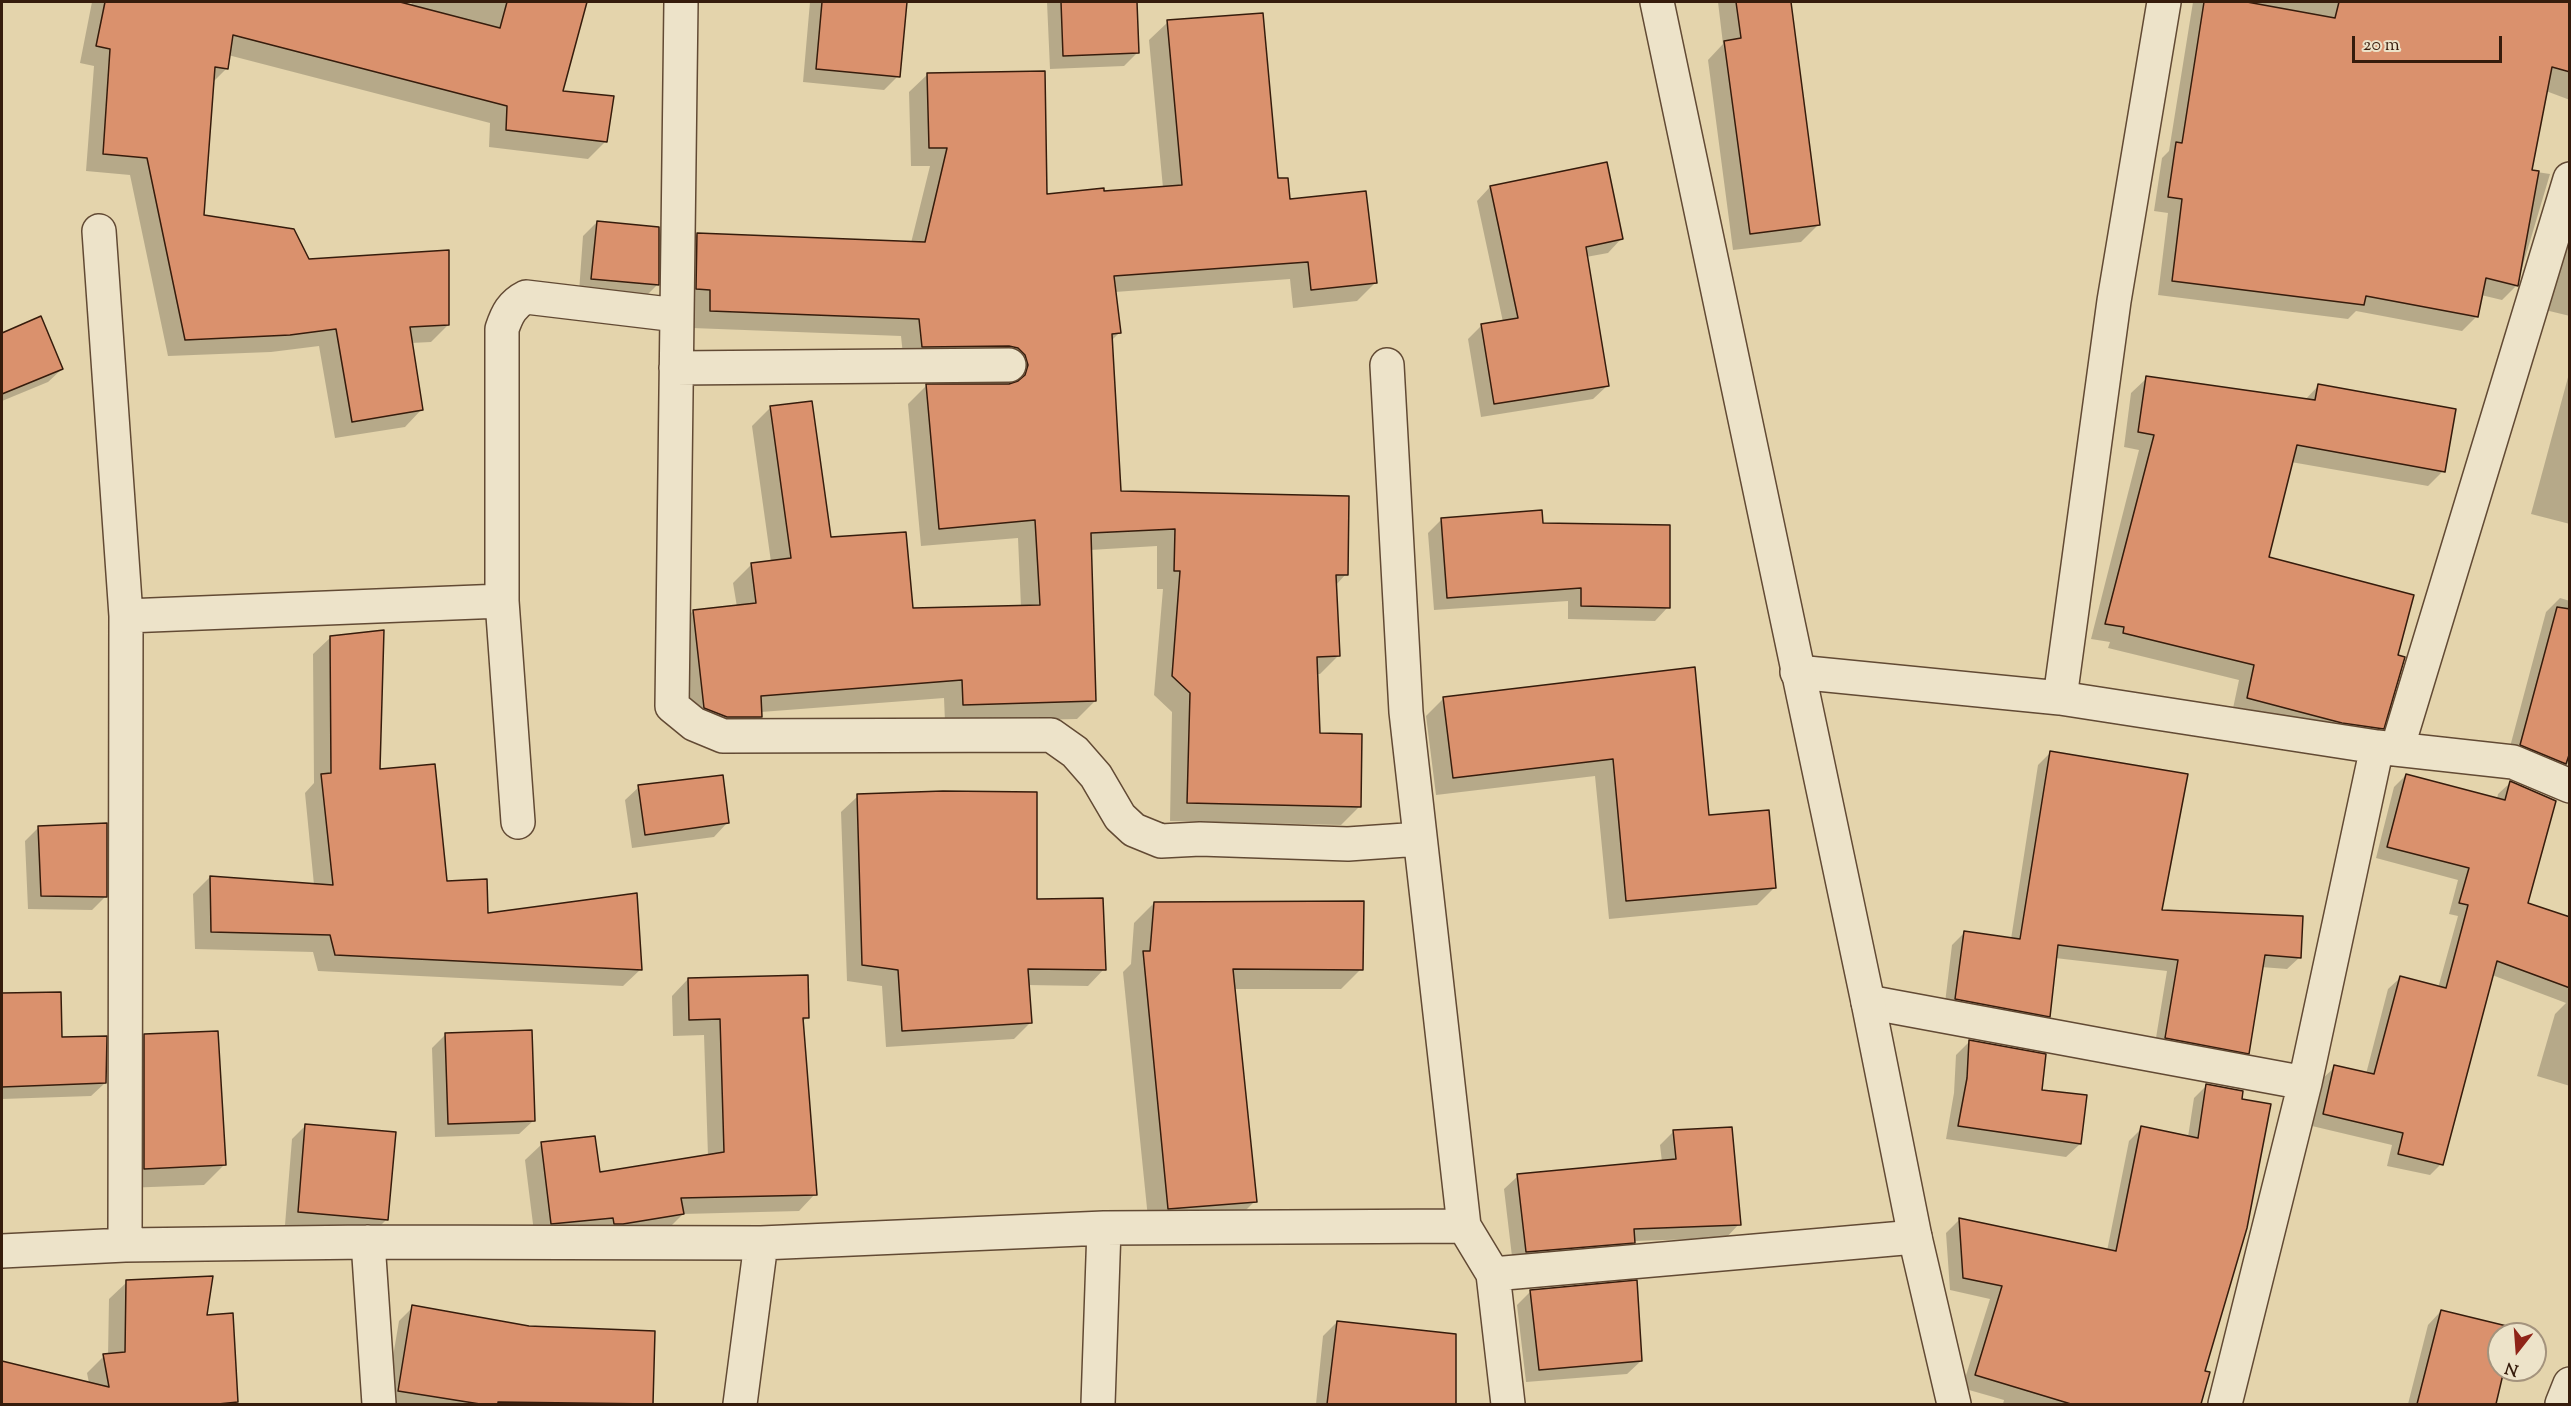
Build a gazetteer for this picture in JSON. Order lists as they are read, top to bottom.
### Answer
{
  "scale_bar": "20 m",
  "north": "bottom"
}
